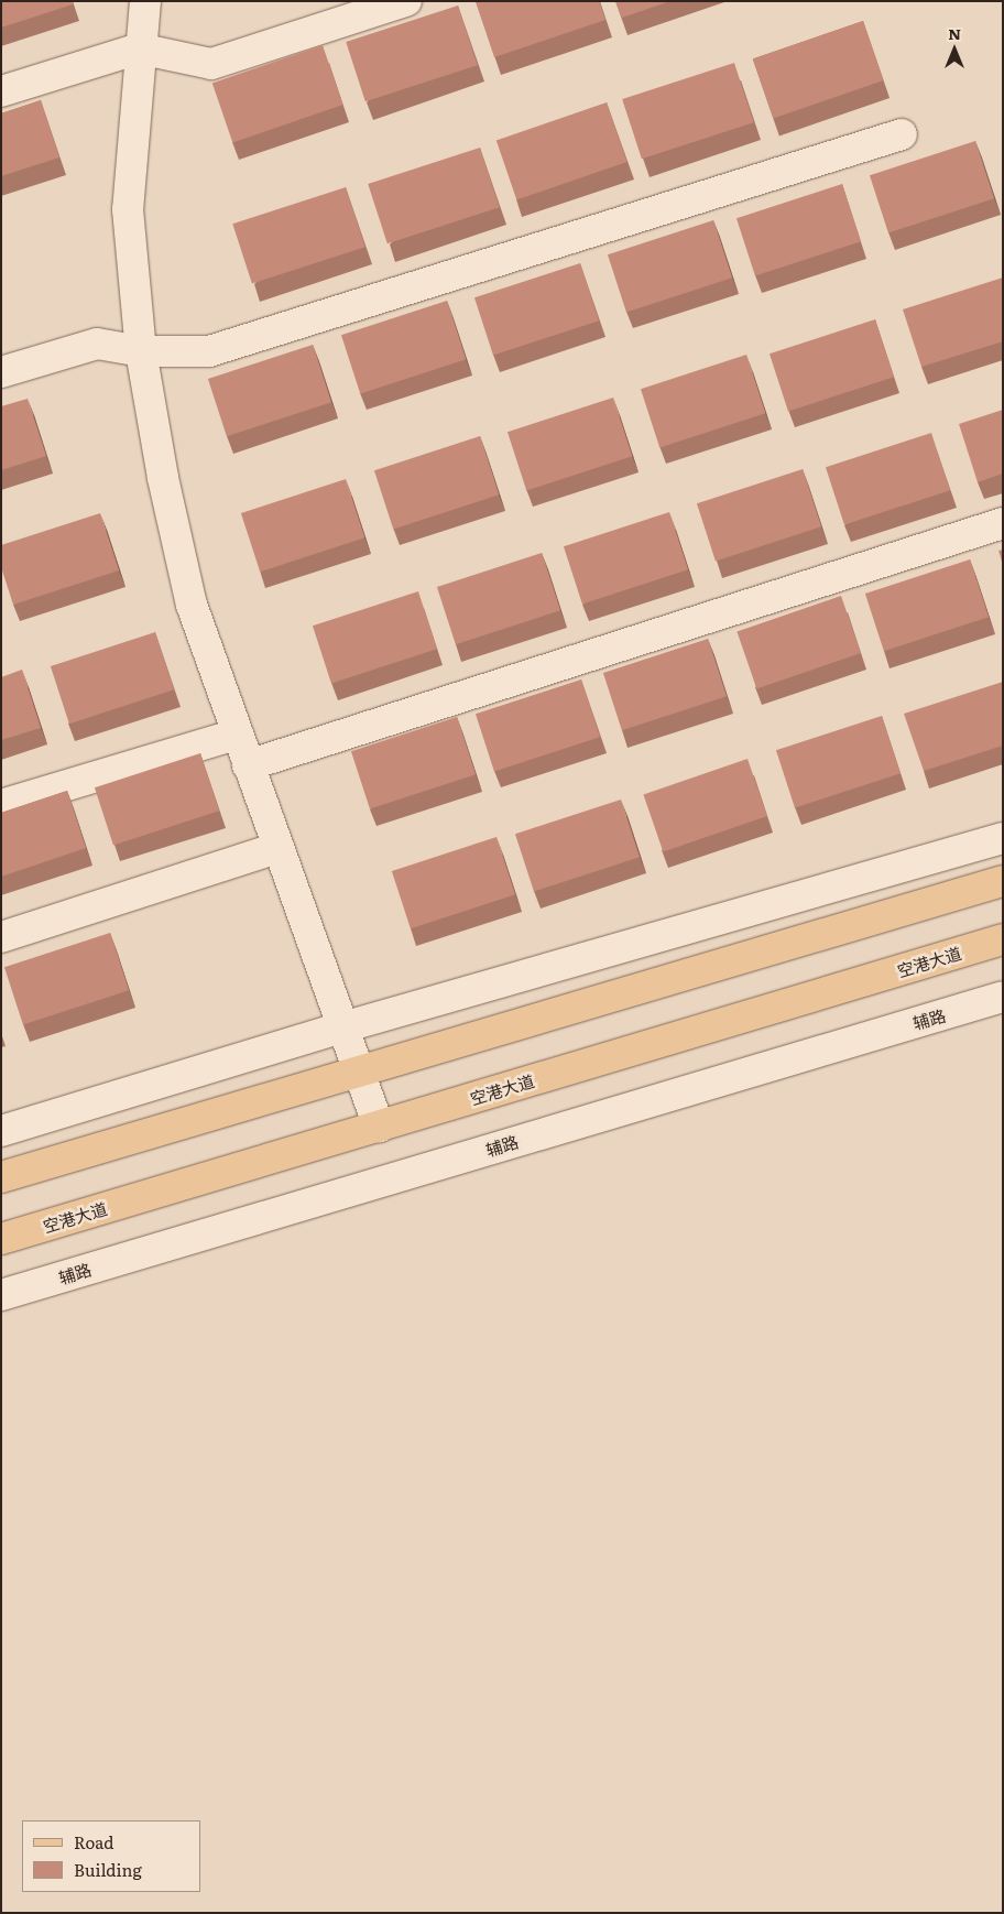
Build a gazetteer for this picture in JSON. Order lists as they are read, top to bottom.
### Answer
{
  "streets": {
    "main road": ["空港大道"],
    "street": ["辅路"]
  },
  "legend": ["Road", "Building"],
  "north": "top"
}
